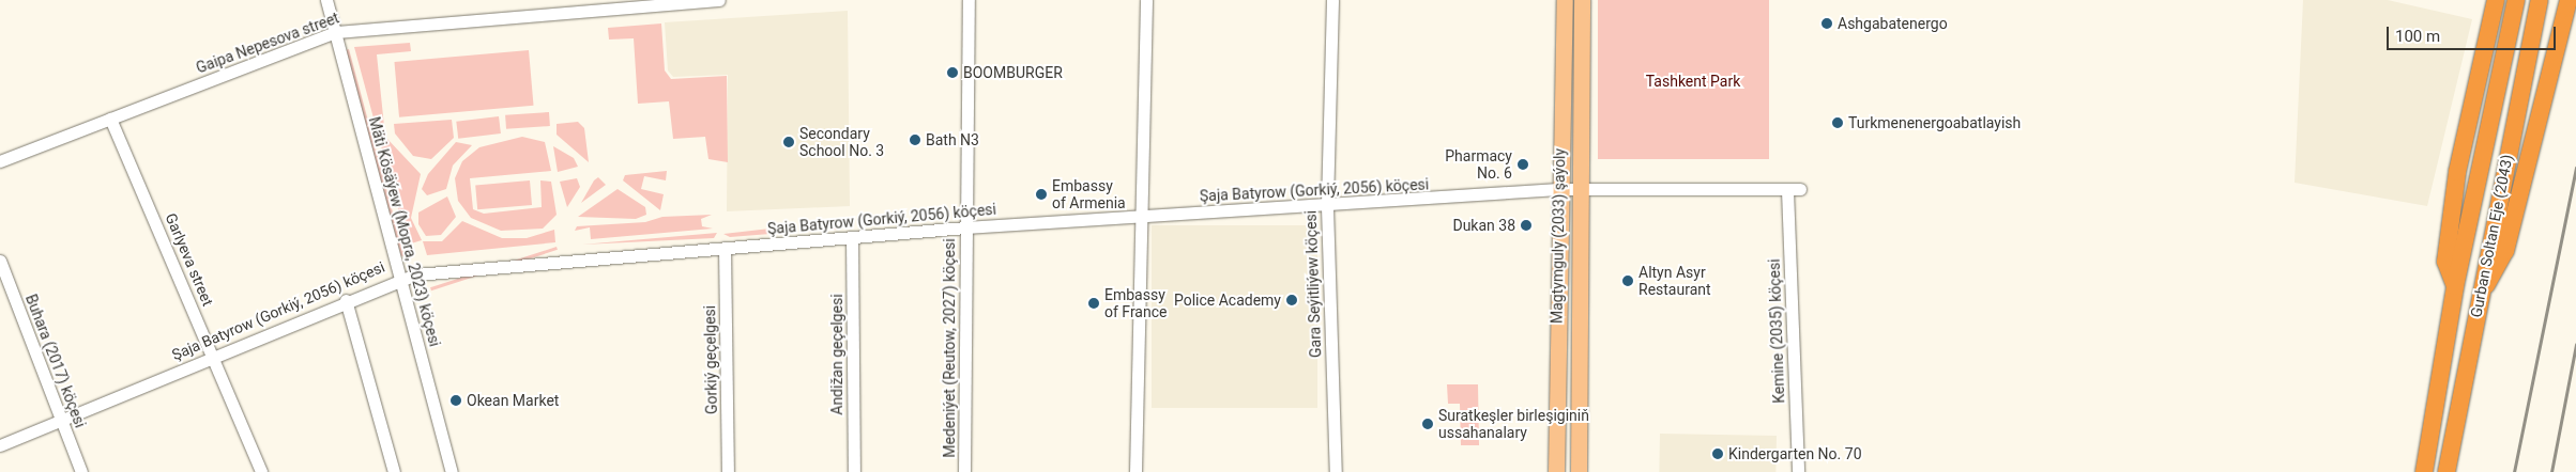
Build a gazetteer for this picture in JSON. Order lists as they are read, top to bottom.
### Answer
{
  "streets": {
    "highway": ["Gurban Soltan Eje (2043)"],
    "main road": ["Magtymguly (2033) şaýoly"],
    "street": [
      "Gaipa Nepesova street",
      "Şaja Batyrow (Gorkiý, 2056) köçesi",
      "Mäti Kösäýew (Mopra, 2023) köçesi",
      "Garlyeva street",
      "Gara Seýitliýew köçesi",
      "Kemine (2035) köçesi",
      "Medeniýet (Reutow, 2027) köçesi",
      "Andižan geçelgesi",
      "Gorkiý geçelgesi",
      "Buhara (2017) köçesi"
    ]
  },
  "crossings": [
    ["Gaipa Nepesova street", "Mäti Kösäýew (Mopra, 2023) köçesi"],
    ["Gaipa Nepesova street", "Garlyeva street"],
    ["Şaja Batyrow (Gorkiý, 2056) köçesi", "Mäti Kösäýew (Mopra, 2023) köçesi"],
    ["Şaja Batyrow (Gorkiý, 2056) köçesi", "Magtymguly (2033) şaýoly"],
    ["Şaja Batyrow (Gorkiý, 2056) köçesi", "Garlyeva street"],
    ["Şaja Batyrow (Gorkiý, 2056) köçesi", "Gara Seýitliýew köçesi"],
    ["Şaja Batyrow (Gorkiý, 2056) köçesi", "Kemine (2035) köçesi"],
    ["Şaja Batyrow (Gorkiý, 2056) köçesi", "Medeniýet (Reutow, 2027) köçesi"],
    ["Şaja Batyrow (Gorkiý, 2056) köçesi", "Andižan geçelgesi"],
    ["Şaja Batyrow (Gorkiý, 2056) köçesi", "Gorkiý geçelgesi"],
    ["Şaja Batyrow (Gorkiý, 2056) köçesi", "Buhara (2017) köçesi"]
  ],
  "parks": ["Tashkent Park"],
  "places": [
    "Ashgabatenergo",
    "BOOMBURGER",
    "Turkmenenergoabatlayish",
    "Bath N3",
    "Secondary School No. 3",
    "Pharmacy No. 6",
    "Embassy of Armenia",
    "Dukan 38",
    "Altyn Asyr Restaurant",
    "Police Academy",
    "Embassy of France",
    "Okean Market",
    "Suratkeşler birleşiginiň ussahanalary",
    "Kindergarten No. 70"
  ],
  "scale_bar": "100 m"
}
